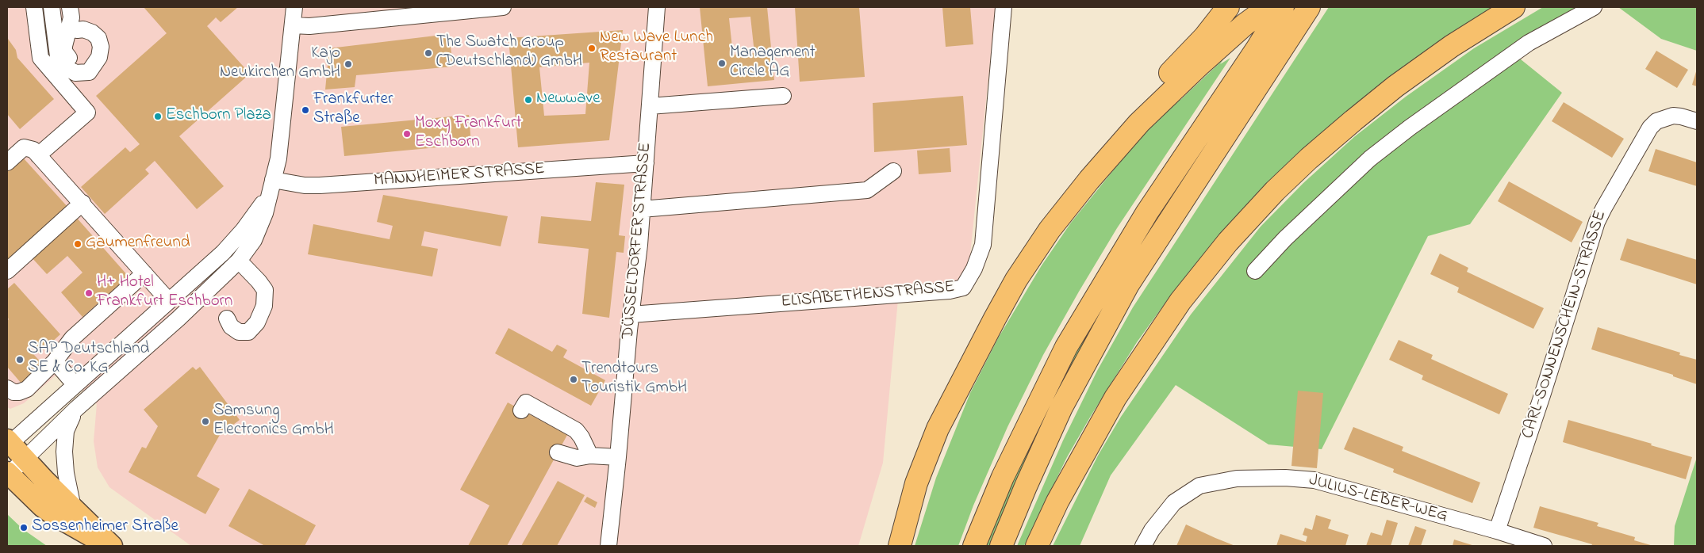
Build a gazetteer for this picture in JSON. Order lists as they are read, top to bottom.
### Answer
{
  "streets": {
    "street": [
      "MANNHEIMER STRASSE",
      "DÜSSELDORFER STRASSE",
      "ELISABETHENSTRASSE",
      "CARL-SONNENSCHEIN-STRASSE",
      "JULIUS-LEBER-WEG"
    ]
  },
  "crossings": [
    ["MANNHEIMER STRASSE", "DÜSSELDORFER STRASSE"],
    ["DÜSSELDORFER STRASSE", "ELISABETHENSTRASSE"],
    ["CARL-SONNENSCHEIN-STRASSE", "JULIUS-LEBER-WEG"]
  ],
  "places": [
    "New Wave Lunch Restaurant",
    "The Swatch Group (Deutschland) GmbH",
    "Management Circle AG",
    "Kajo Neukirchen GmbH",
    "Newwave",
    "Frankfurter Straße",
    "Eschborn Plaza",
    "Moxy Frankfurt Eschborn",
    "Gaumenfreund",
    "H+ Hotel Frankfurt Eschborn",
    "SAP Deutschland SE & Co. KG",
    "Trendtours Touristik GmbH",
    "Samsung Electronics GmbH",
    "Sossenheimer Straße"
  ]
}
